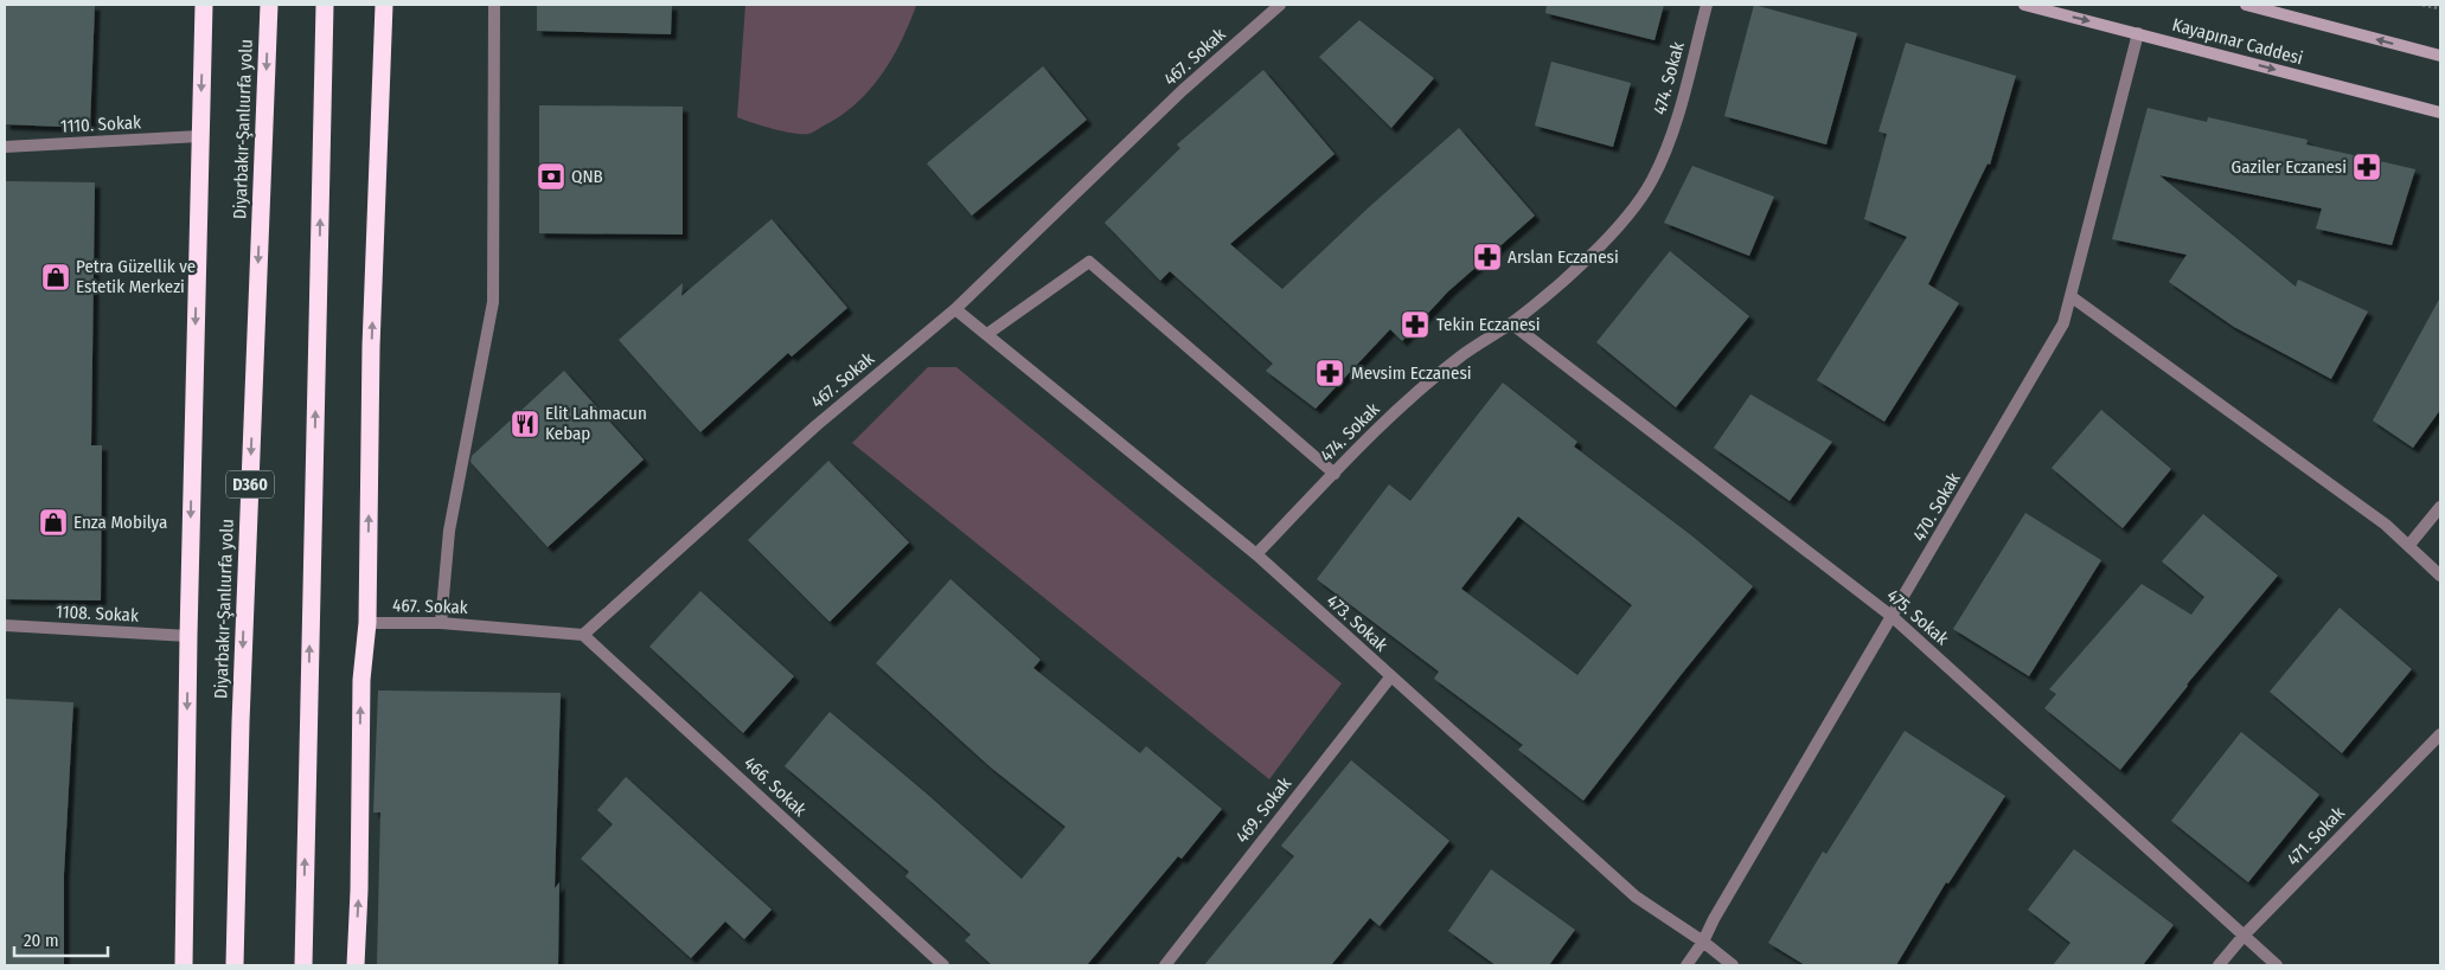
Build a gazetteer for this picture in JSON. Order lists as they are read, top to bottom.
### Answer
{
  "streets": {
    "highway": ["Diyarbakır-Şanlıurfa yolu", "D360"],
    "main road": ["Kayapınar Caddesi"],
    "street": [
      "467. Sokak",
      "474. Sokak",
      "1110. Sokak",
      "470. Sokak",
      "1108. Sokak",
      "475. Sokak",
      "473. Sokak",
      "466. Sokak",
      "469. Sokak",
      "471. Sokak"
    ]
  },
  "crossings": [
    ["Kayapınar Caddesi", "470. Sokak"],
    ["467. Sokak", "473. Sokak"],
    ["467. Sokak", "466. Sokak"],
    ["474. Sokak", "475. Sokak"],
    ["474. Sokak", "473. Sokak"],
    ["470. Sokak", "475. Sokak"],
    ["470. Sokak", "473. Sokak"],
    ["475. Sokak", "471. Sokak"],
    ["473. Sokak", "469. Sokak"]
  ],
  "places": {
    "pharmacy": [
      "Gaziler Eczanesi",
      "Arslan Eczanesi",
      "Tekin Eczanesi",
      "Mevsim Eczanesi"
    ],
    "bank": ["QNB"],
    "shop": ["Petra Güzellik ve Estetik Merkezi", "Enza Mobilya"],
    "restaurant": ["Elit Lahmacun Kebap"]
  },
  "scale_bar": "20 m"
}
